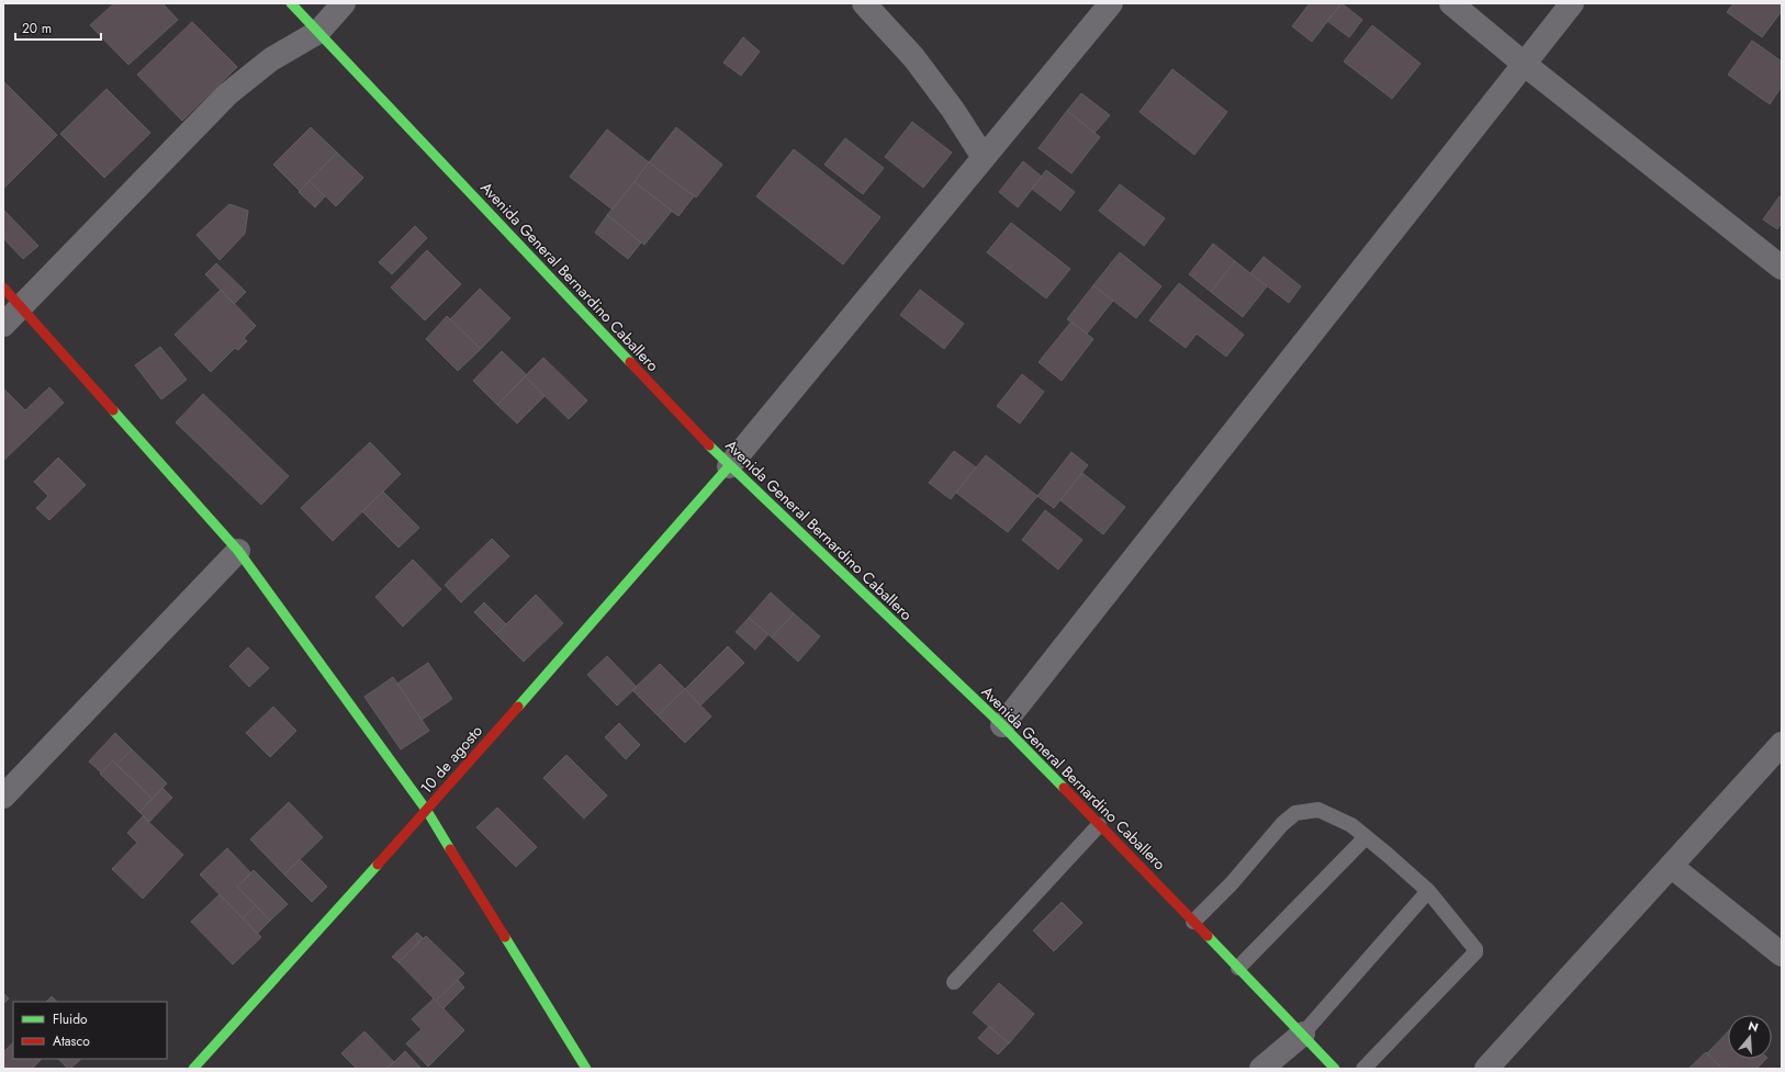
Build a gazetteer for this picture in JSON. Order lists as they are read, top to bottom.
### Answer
{
  "streets": {
    "street": ["Avenida General Bernardino Caballero", "10 de agosto"]
  },
  "crossings": [
    ["Avenida General Bernardino Caballero", "10 de agosto"]
  ],
  "legend": ["Fluido", "Atasco"],
  "scale_bar": "20 m",
  "north": "top"
}
